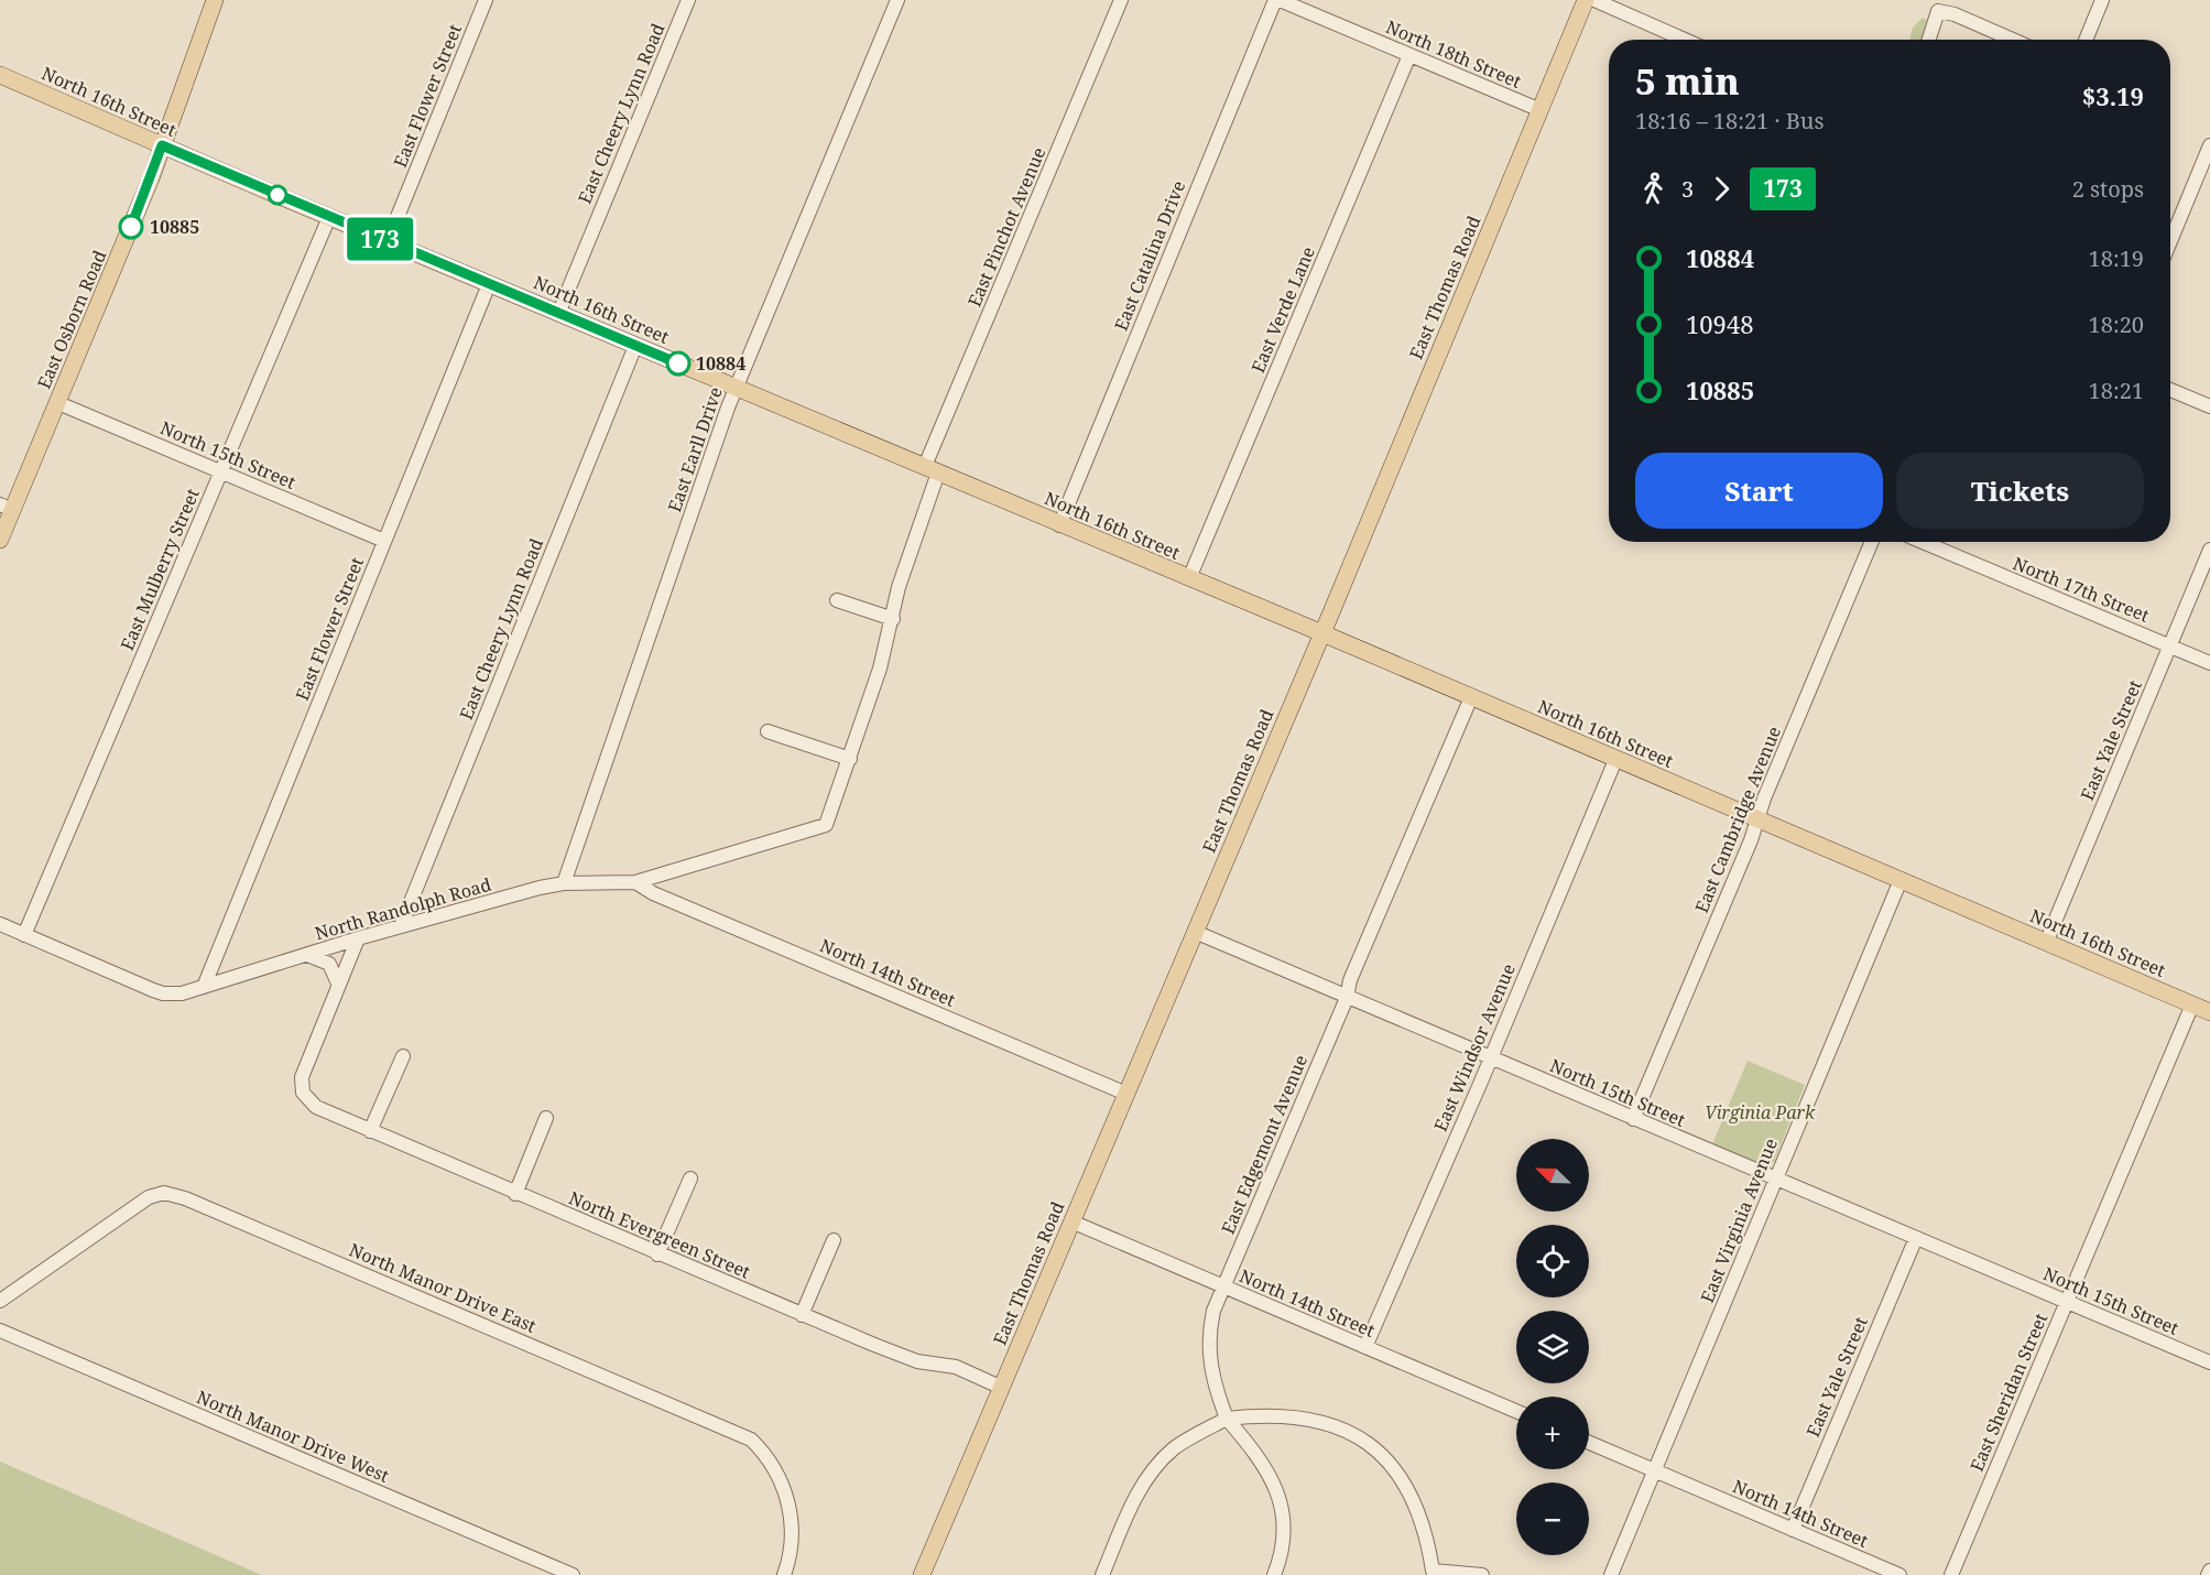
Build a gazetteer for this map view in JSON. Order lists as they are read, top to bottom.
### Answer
{
  "streets": {
    "main road": ["North 16th Street", "East Thomas Road", "East Osborn Road"],
    "street": [
      "North 18th Street",
      "East Flower Street",
      "East Cheery Lynn Road",
      "East Pinchot Avenue",
      "East Catalina Drive",
      "East Verde Lane",
      "East Earll Drive",
      "North 15th Street",
      "East Mulberry Street",
      "North 17th Street",
      "East Yale Street",
      "East Cambridge Avenue",
      "North Randolph Road",
      "North 14th Street",
      "East Windsor Avenue",
      "East Edgemont Avenue",
      "East Virginia Avenue",
      "North Evergreen Street",
      "North Manor Drive East",
      "East Sheridan Street",
      "North Manor Drive West"
    ]
  },
  "crossings": [
    ["North 18th Street", "East Catalina Drive"],
    ["North 18th Street", "East Thomas Road"],
    ["North 18th Street", "East Verde Lane"],
    ["East Flower Street", "North 16th Street"],
    ["East Flower Street", "North 15th Street"],
    ["East Flower Street", "North Randolph Road"],
    ["North 16th Street", "East Cheery Lynn Road"],
    ["North 16th Street", "East Pinchot Avenue"],
    ["North 16th Street", "East Catalina Drive"],
    ["North 16th Street", "East Thomas Road"],
    ["North 16th Street", "East Verde Lane"],
    ["North 16th Street", "East Osborn Road"],
    ["North 16th Street", "East Earll Drive"],
    ["North 16th Street", "East Mulberry Street"],
    ["North 16th Street", "East Yale Street"],
    ["North 16th Street", "East Cambridge Avenue"],
    ["North 16th Street", "East Windsor Avenue"],
    ["North 16th Street", "East Edgemont Avenue"],
    ["North 16th Street", "East Virginia Avenue"],
    ["North 16th Street", "East Sheridan Street"],
    ["East Cheery Lynn Road", "North Randolph Road"],
    ["East Pinchot Avenue", "North Randolph Road"],
    ["East Thomas Road", "North 15th Street"],
    ["East Thomas Road", "North 14th Street"],
    ["East Thomas Road", "North Evergreen Street"],
    ["East Osborn Road", "North 15th Street"],
    ["East Earll Drive", "North Randolph Road"],
    ["North 15th Street", "East Mulberry Street"],
    ["North 15th Street", "East Yale Street"],
    ["North 15th Street", "East Cambridge Avenue"],
    ["North 15th Street", "East Windsor Avenue"],
    ["North 15th Street", "East Edgemont Avenue"],
    ["North 15th Street", "East Virginia Avenue"],
    ["North 15th Street", "East Sheridan Street"],
    ["East Mulberry Street", "North Randolph Road"],
    ["North 17th Street", "East Yale Street"],
    ["East Yale Street", "North 14th Street"],
    ["North Randolph Road", "North 14th Street"],
    ["North 14th Street", "East Windsor Avenue"],
    ["North 14th Street", "East Edgemont Avenue"],
    ["North 14th Street", "East Virginia Avenue"]
  ],
  "parks": ["Virginia Park"],
  "places": ["10885", "10884"],
  "lines": ["bus line 173"],
  "north": "top left",
  "page": {
    "on_map": "173",
    "heading": ["5 min", "18:16 – 18:21 · Bus", "$3.19"],
    "legs": ["3", "173", "2 stops"],
    "list": [
      {
        "name": "10884",
        "value": "18:19"
      },
      {
        "name": "10948",
        "value": "18:20"
      },
      {
        "name": "10885",
        "value": "18:21"
      }
    ],
    "buttons": ["Start", "Tickets"],
    "map_buttons": ["+", "−"]
  }
}
